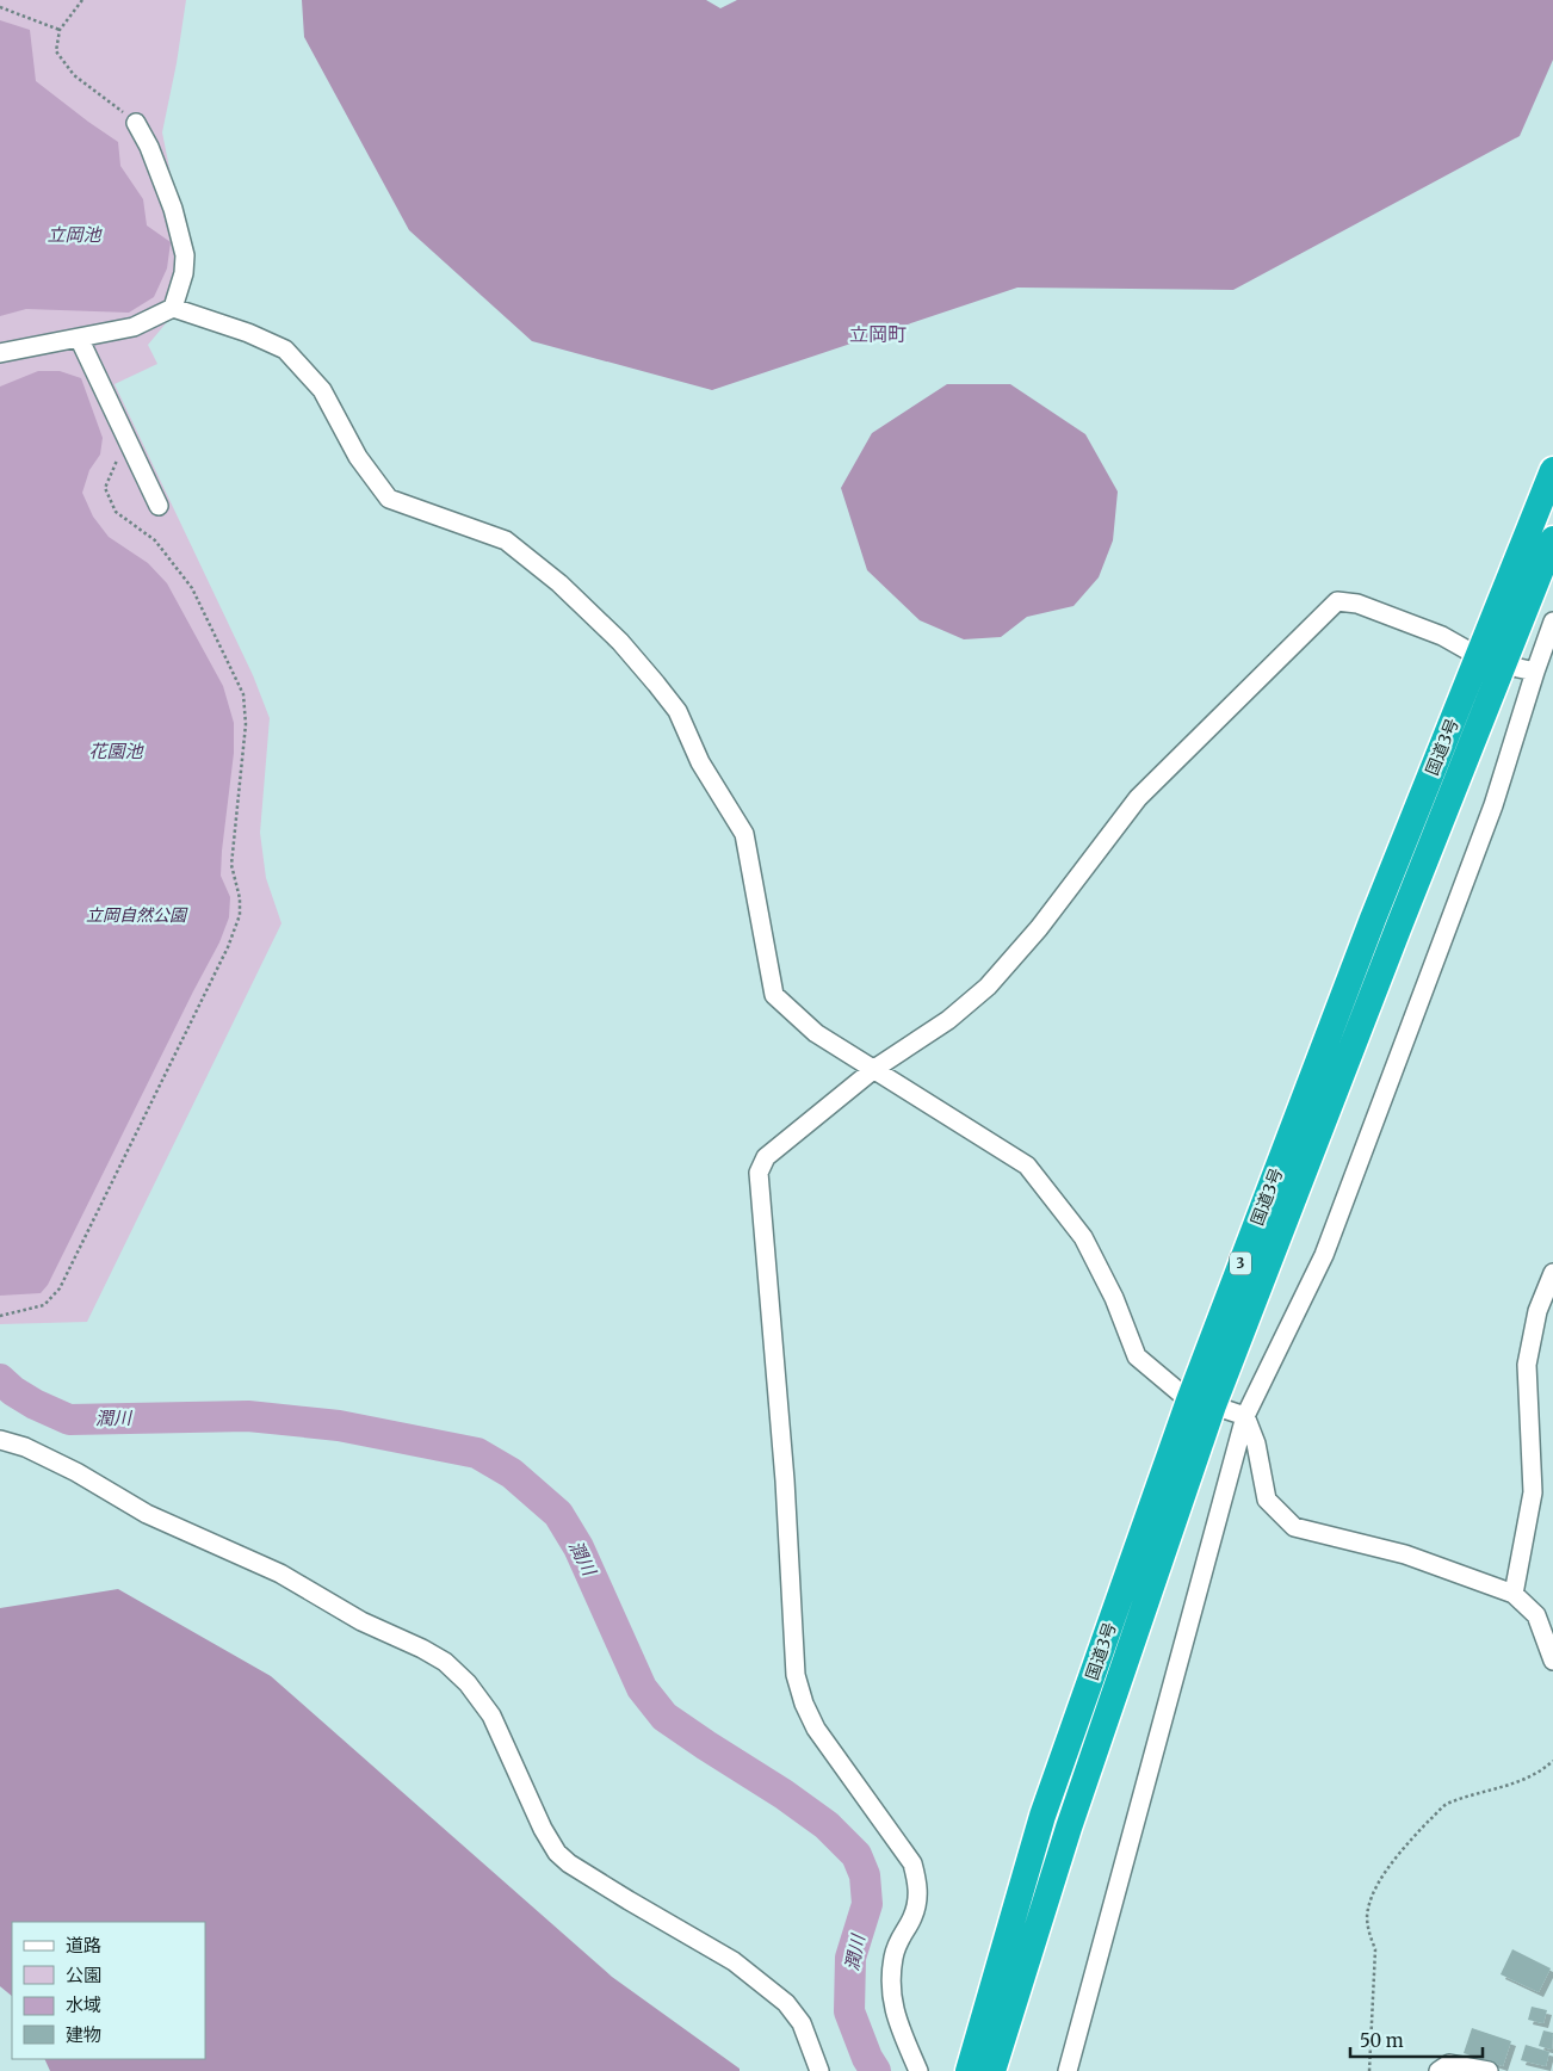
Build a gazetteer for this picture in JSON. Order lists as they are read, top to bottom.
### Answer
{
  "streets": {
    "highway": ["国道3号", "3"]
  },
  "districts": ["立岡町"],
  "water": ["立岡池", "花園池", "潤川"],
  "parks": ["立岡自然公園"],
  "legend": [
    "道路",
    "公園",
    "水域",
    "建物"
  ],
  "scale_bar": "50 m"
}
